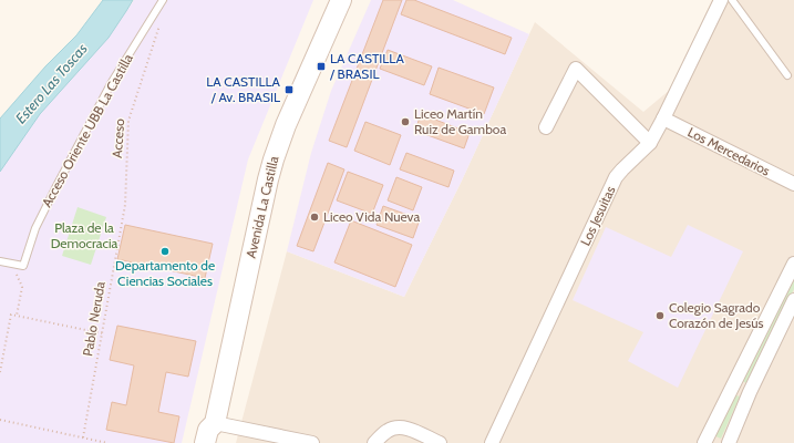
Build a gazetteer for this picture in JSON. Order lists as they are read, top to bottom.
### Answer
{
  "streets": {
    "main road": ["Avenida La Castilla"],
    "street": ["Los Mercedarios", "Los Jesuitas"],
    "lane": ["Acceso Oriente UBB La Castilla"],
    "path": ["Acceso", "Pablo Neruda"]
  },
  "crossings": [
    ["Acceso", "Pablo Neruda"],
    ["Los Mercedarios", "Los Jesuitas"]
  ],
  "water": ["Estero Las Toscas"],
  "parks": ["Plaza de la Democracia"],
  "places": {
    "transit": ["LA CASTILLA / BRASIL", "LA CASTILLA / Av. BRASIL"],
    "other": [
      "Liceo Martín Ruiz de Gamboa",
      "Liceo Vida Nueva",
      "Departamento de Ciencias Sociales",
      "Colegio Sagrado Corazón de Jesús"
    ]
  }
}
